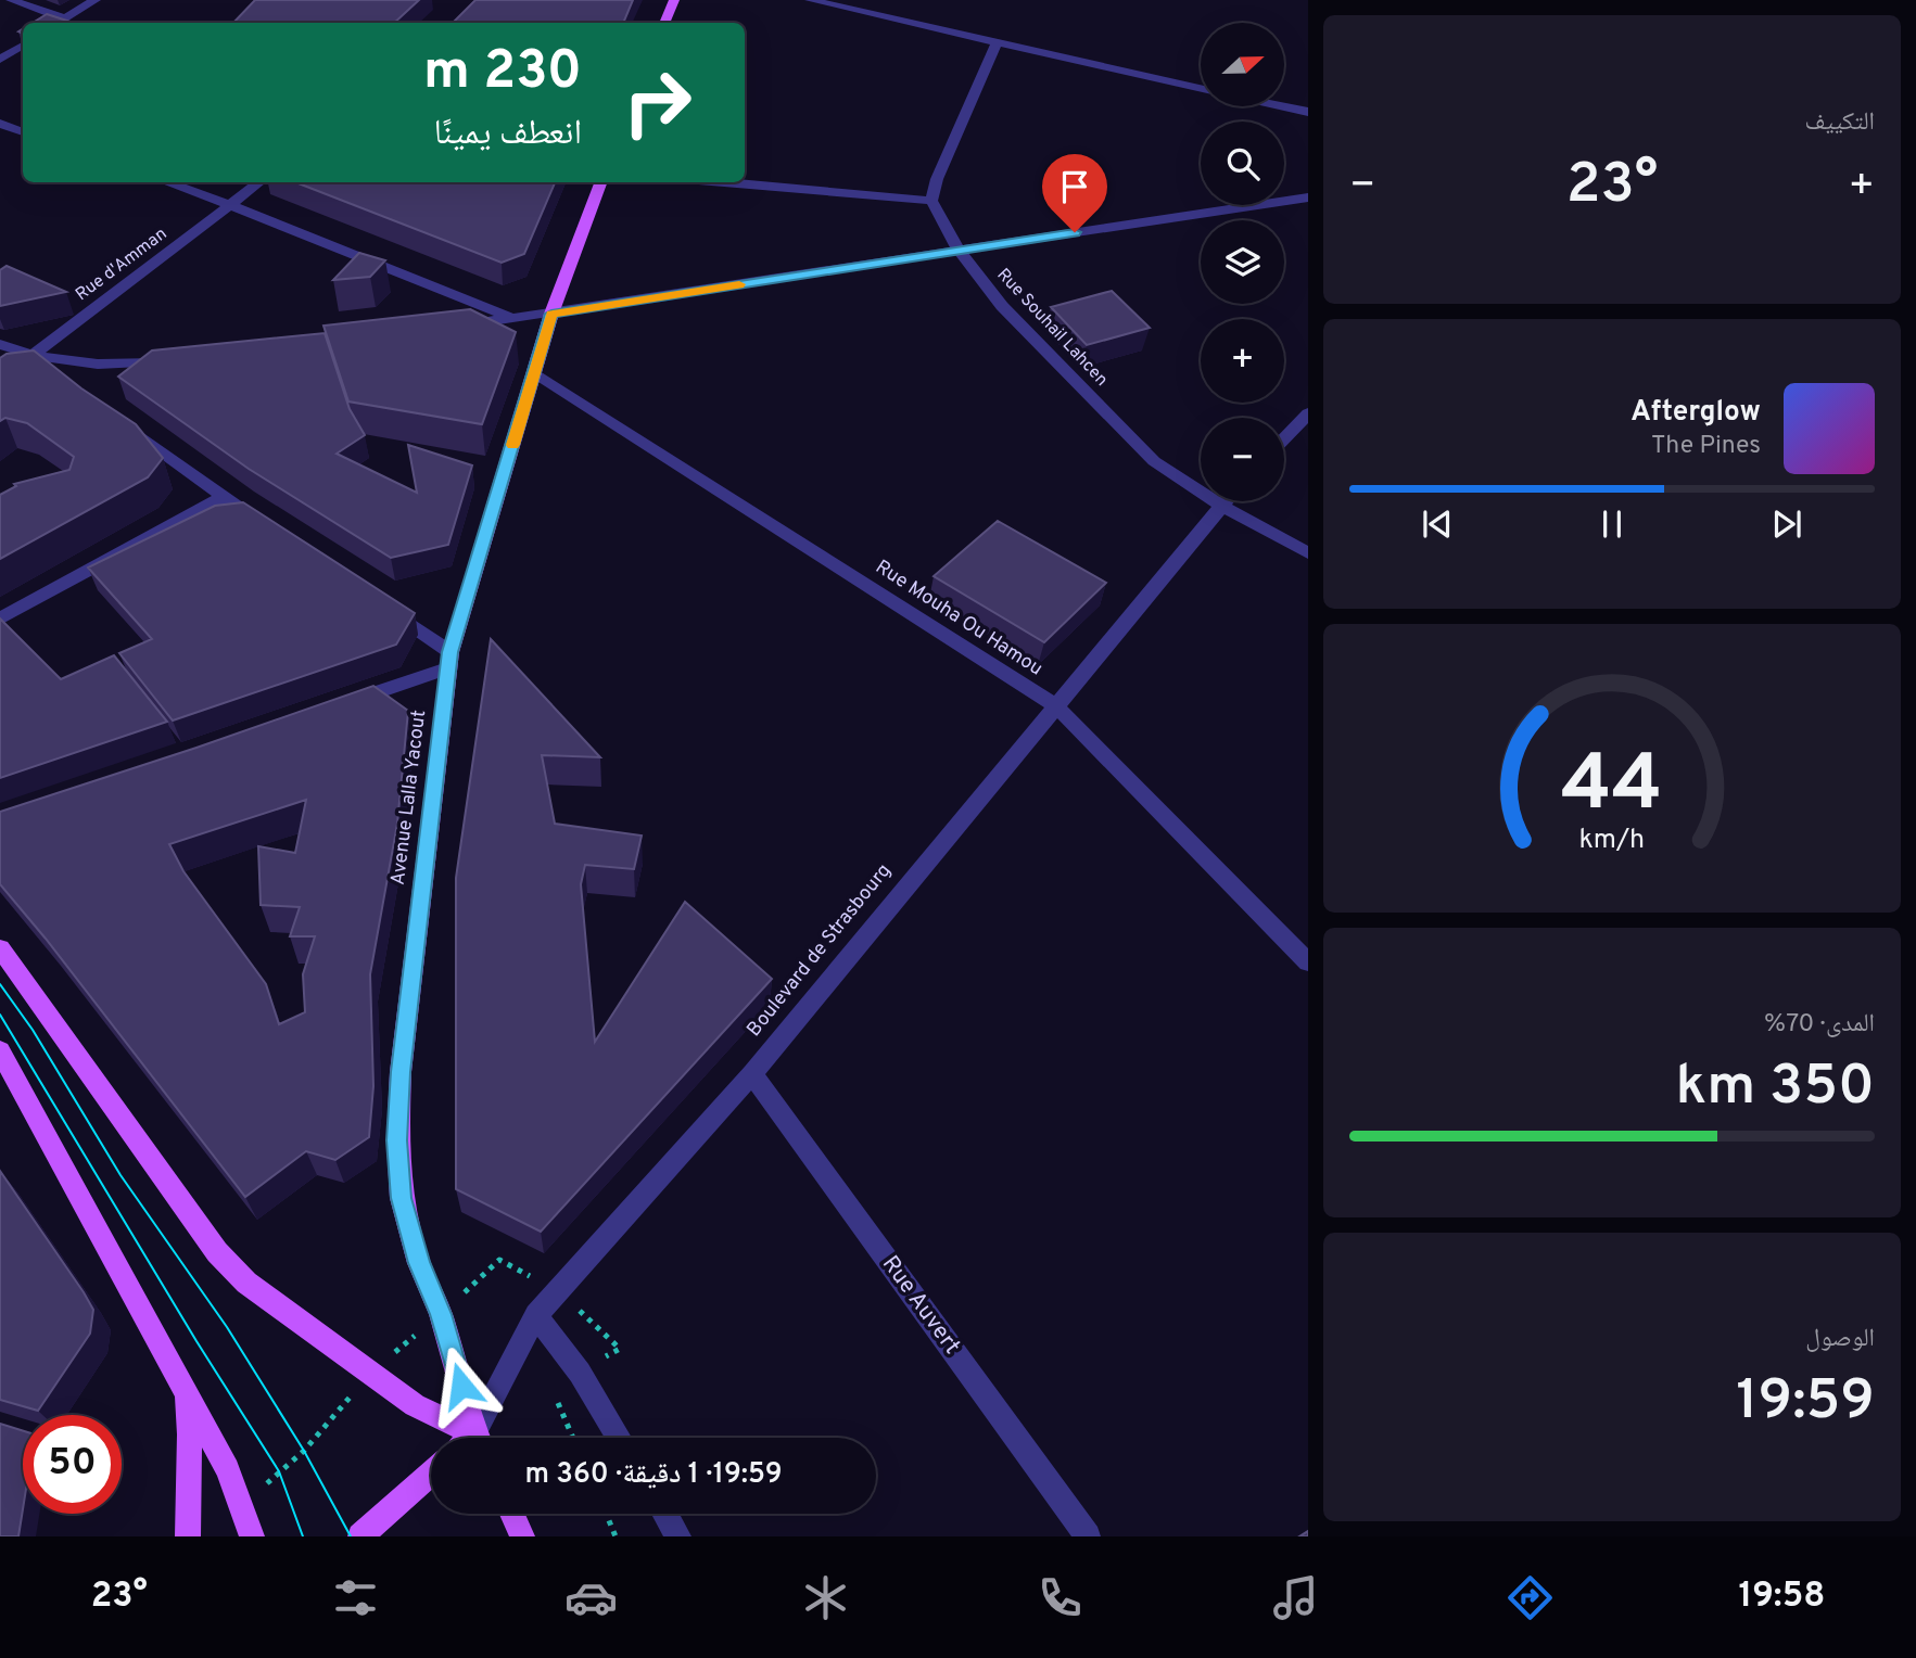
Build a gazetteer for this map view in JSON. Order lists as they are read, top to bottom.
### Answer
{
  "streets": {
    "main road": ["Avenue Lalla Yacout"],
    "street": [
      "Rue d'Amman",
      "Rue Souhail Lahcen",
      "Rue Mouha Ou Hamou",
      "Boulevard de Strasbourg",
      "Rue Auvert"
    ]
  },
  "crossings": [
    ["Rue Mouha Ou Hamou", "Avenue Lalla Yacout"],
    ["Rue Mouha Ou Hamou", "Boulevard de Strasbourg"],
    ["Boulevard de Strasbourg", "Rue Auvert"]
  ],
  "north": "right",
  "page": {
    "tile": [
      "التكييف",
      ["المدى · 70%", "350 km"],
      ["الوصول", "19:59"]
    ],
    "map_buttons": ["+", "−"],
    "turn": ["230 m", "انعطف يمينًا"],
    "heat": ["−", "23°", "+"],
    "song": ["Afterglow", "The Pines"],
    "limit": "50",
    "trip": "19:59 · 1 دقيقة · 360 m",
    "tabs": ["19:58", "23°"],
    "gauge": ["44", "km/h"]
  }
}
